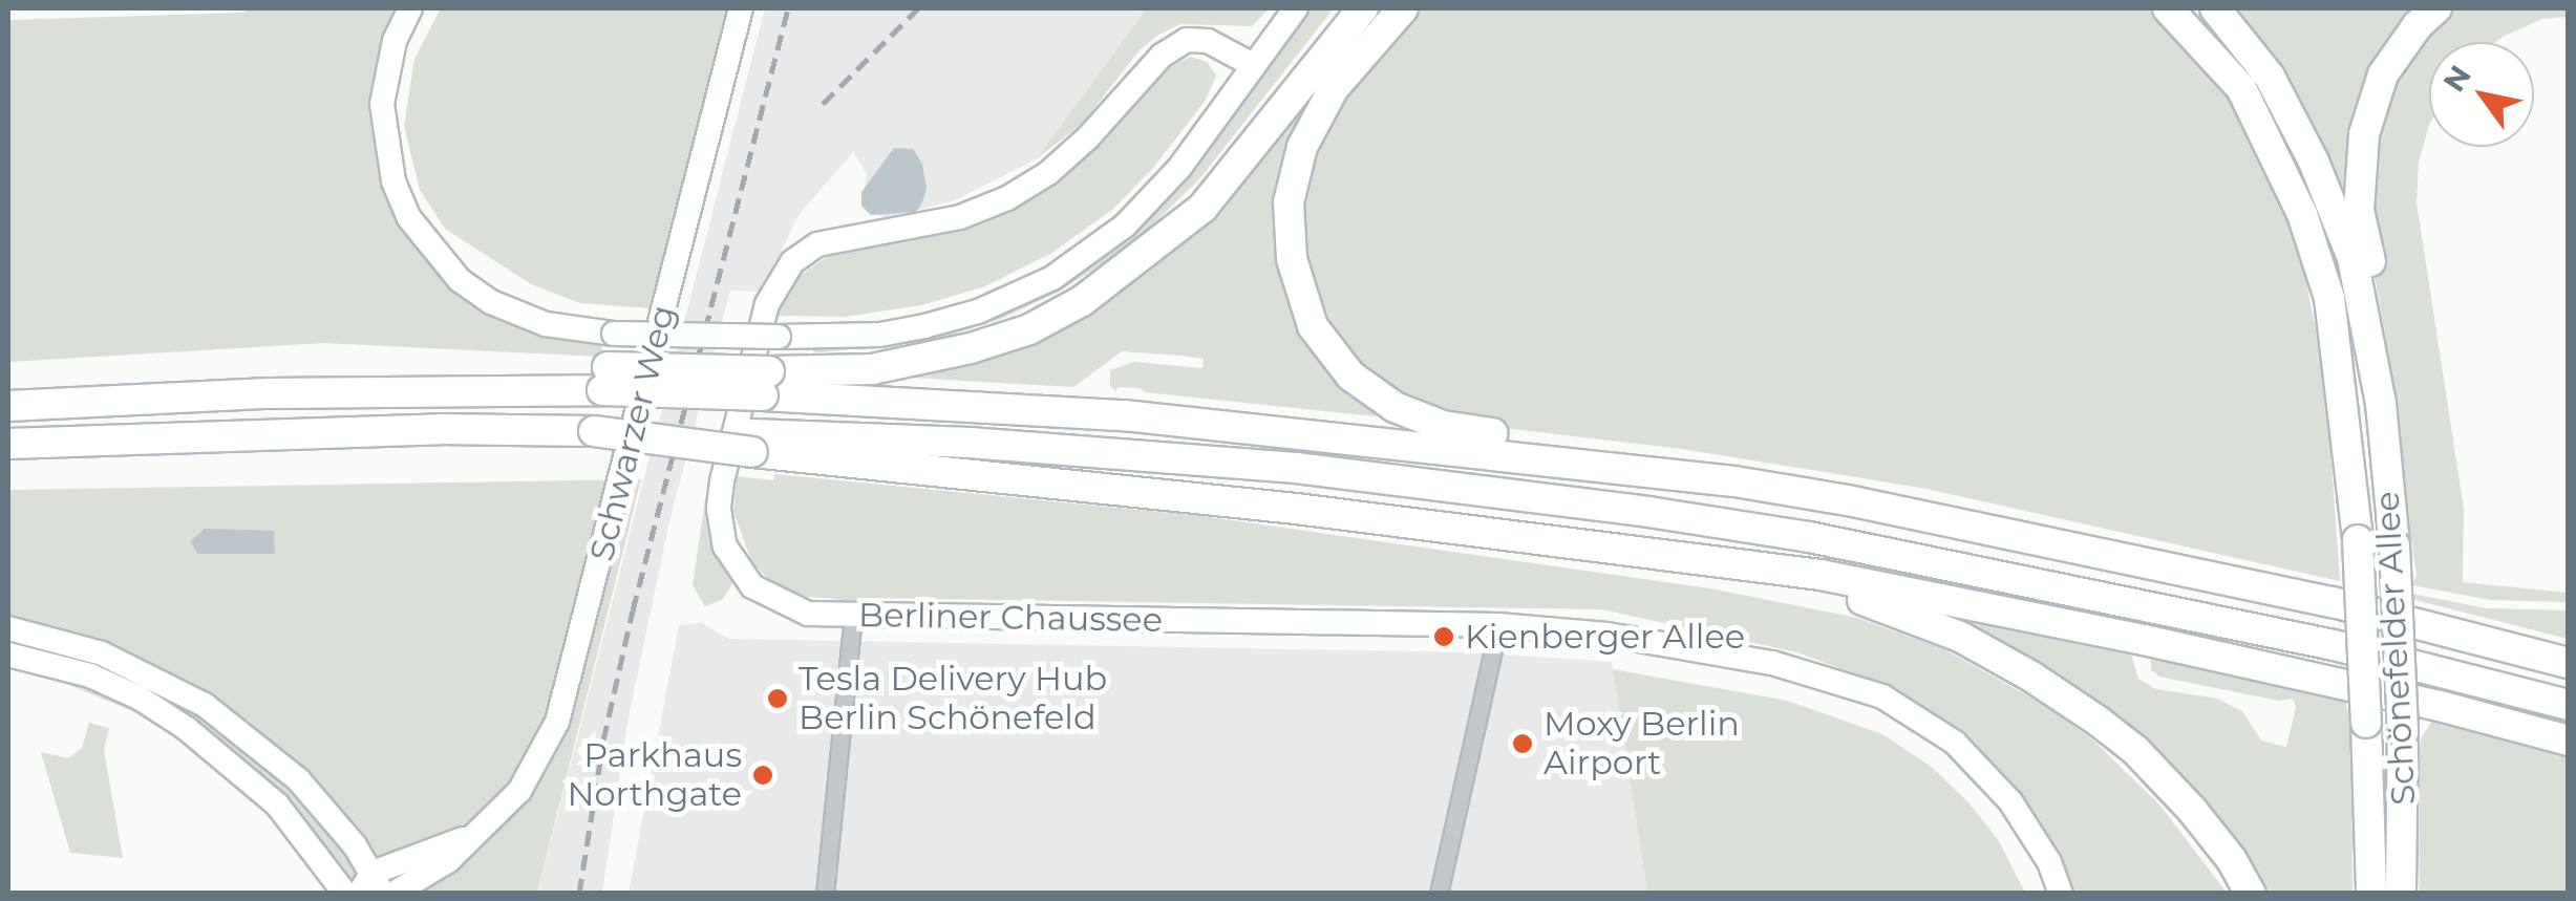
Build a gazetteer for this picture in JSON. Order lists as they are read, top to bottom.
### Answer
{
  "streets": {
    "highway": ["Schönefelder Allee"],
    "street": ["Schwarzer Weg", "Berliner Chaussee"]
  },
  "places": [
    "Kienberger Allee",
    "Tesla Delivery Hub Berlin Schönefeld",
    "Moxy Berlin Airport",
    "Parkhaus Northgate"
  ],
  "north": "top left"
}
